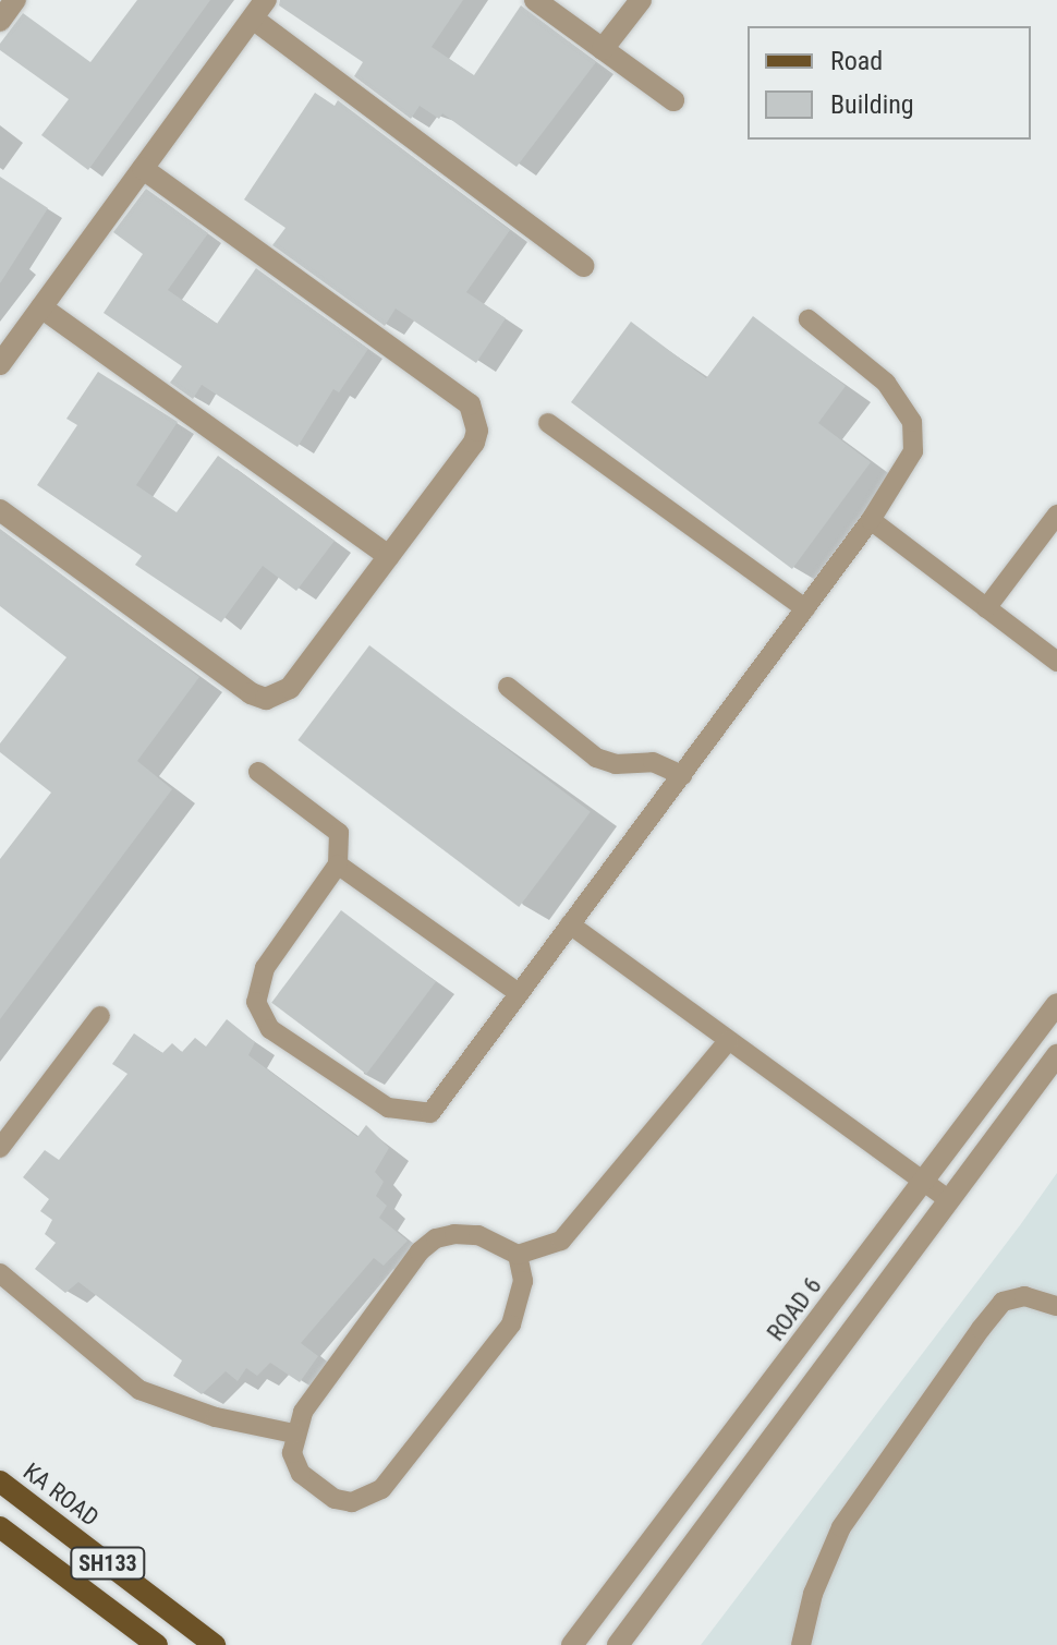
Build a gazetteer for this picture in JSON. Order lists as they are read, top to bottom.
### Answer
{
  "streets": {
    "main road": ["KA ROAD", "SH133"],
    "street": ["ROAD 6"]
  },
  "legend": ["Road", "Building"]
}
